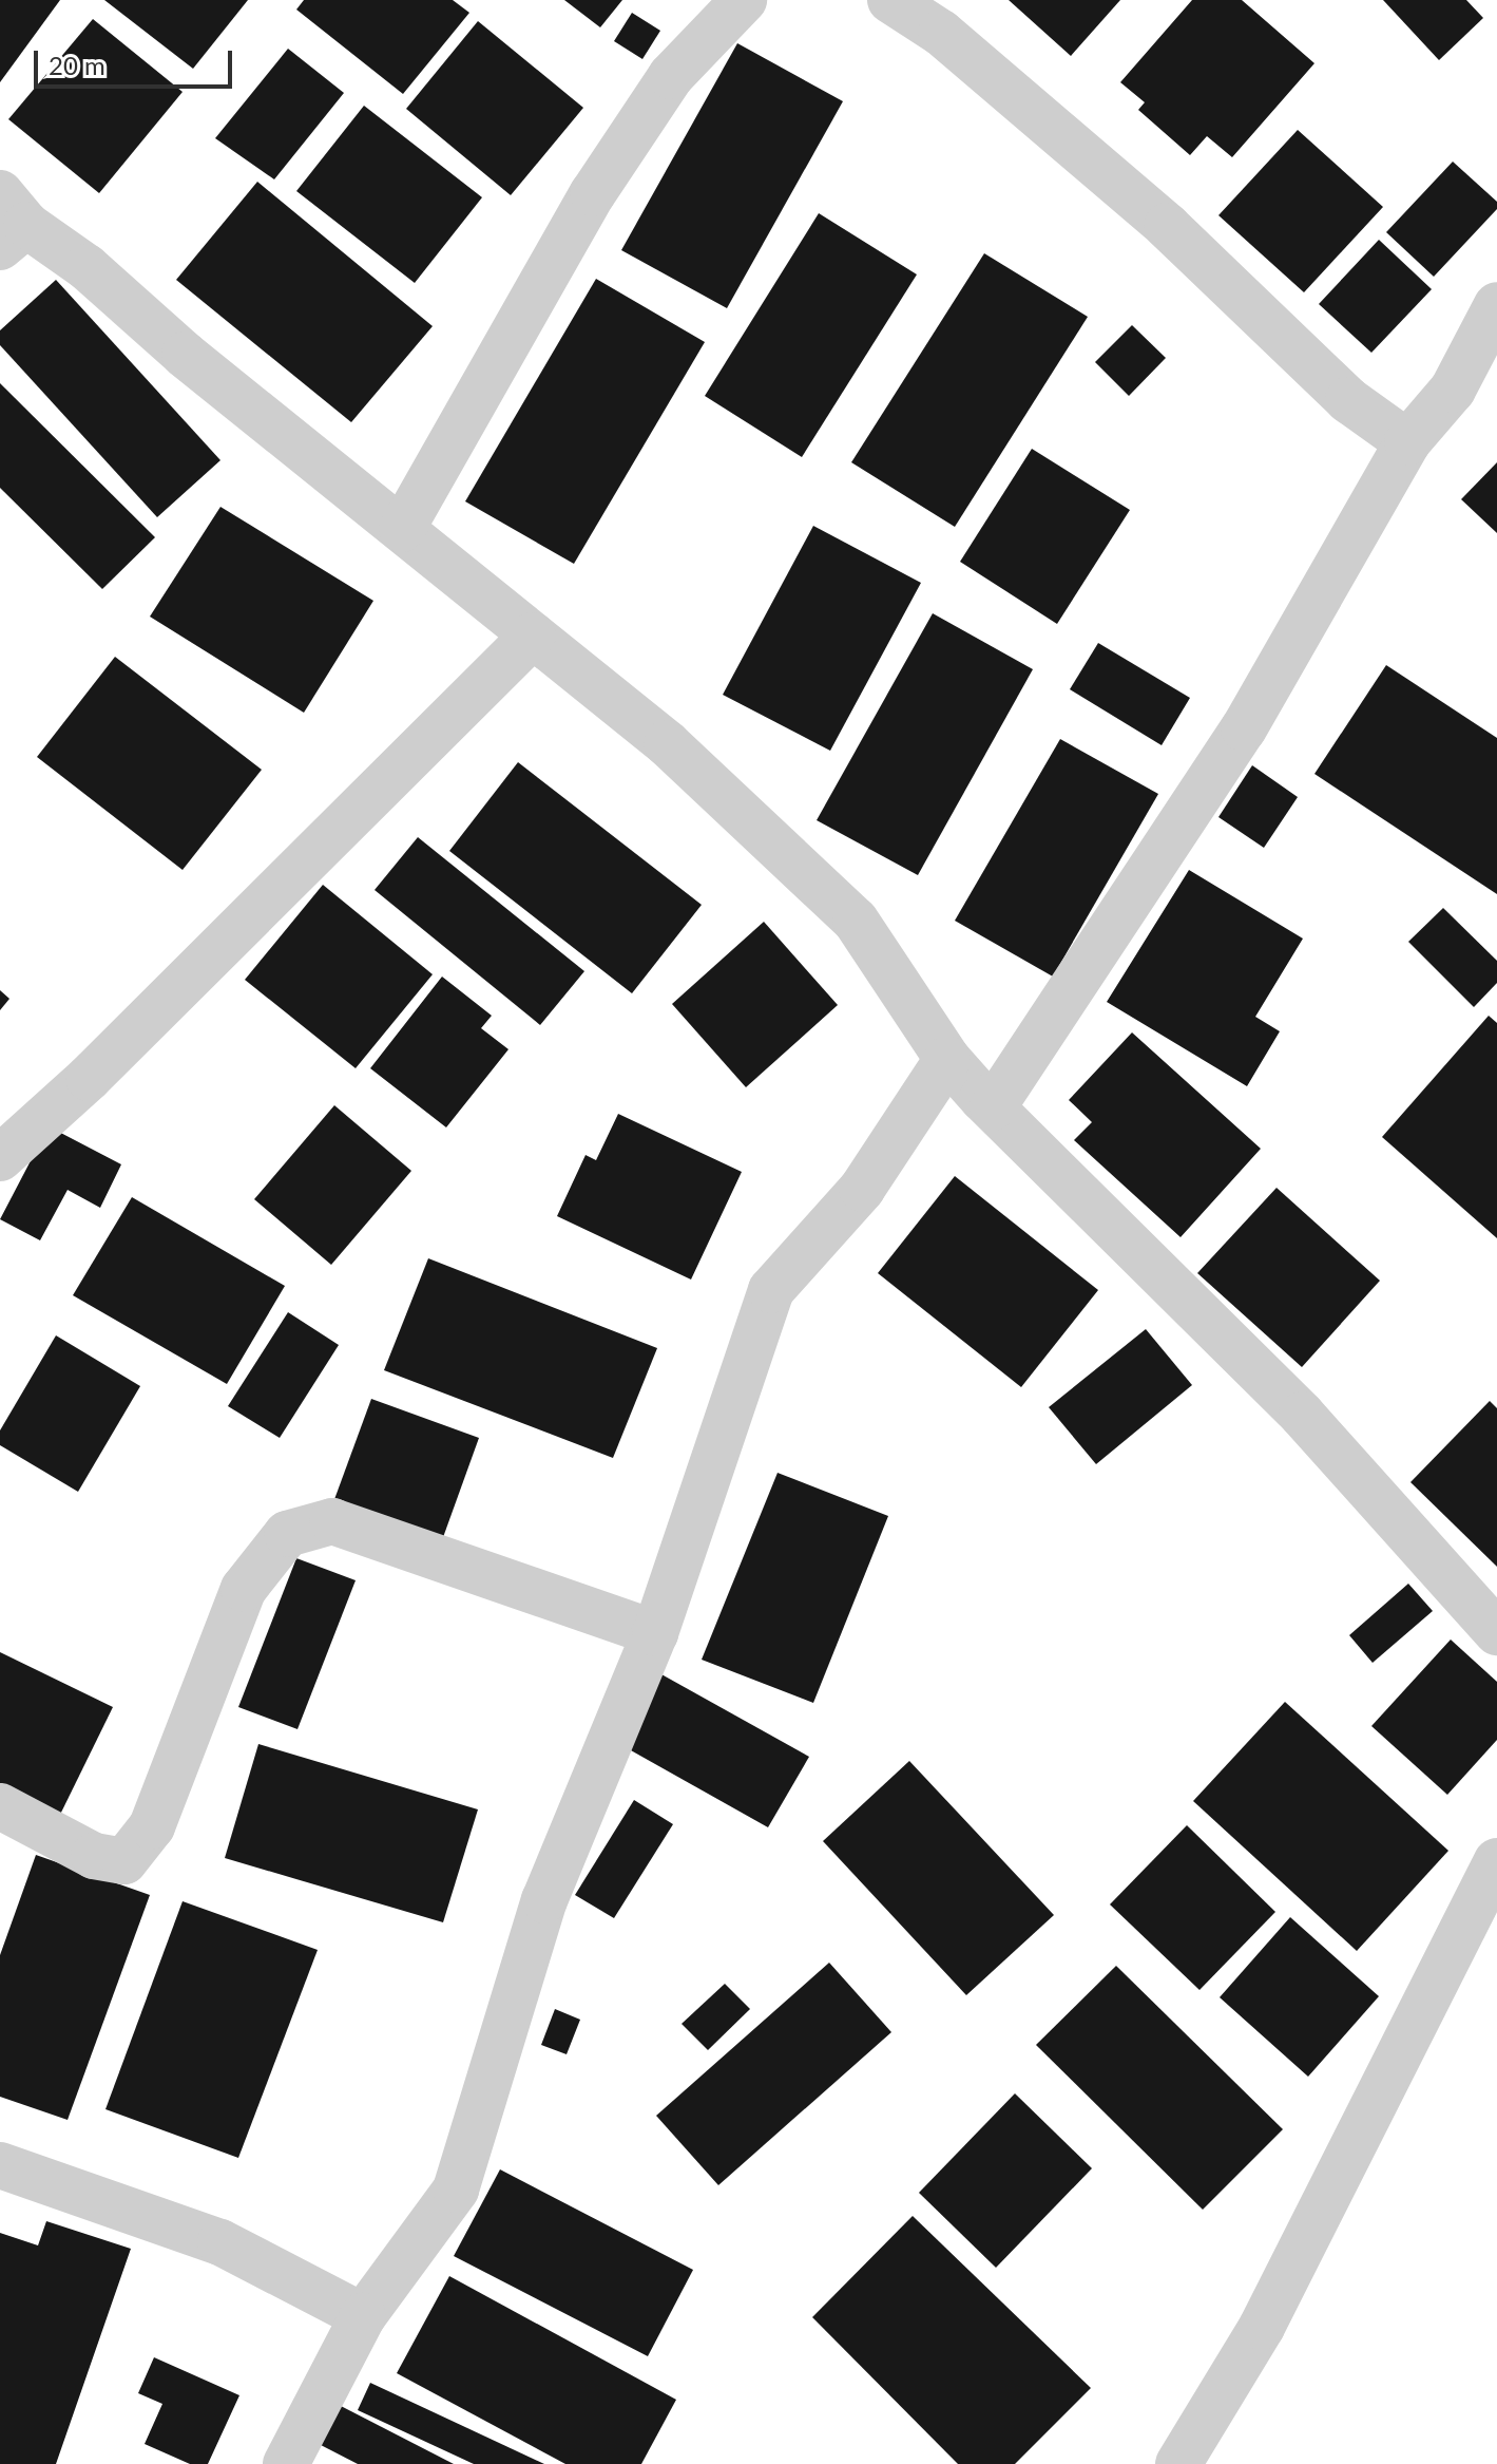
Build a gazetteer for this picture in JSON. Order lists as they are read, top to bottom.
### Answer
{
  "scale_bar": "20 m"
}
